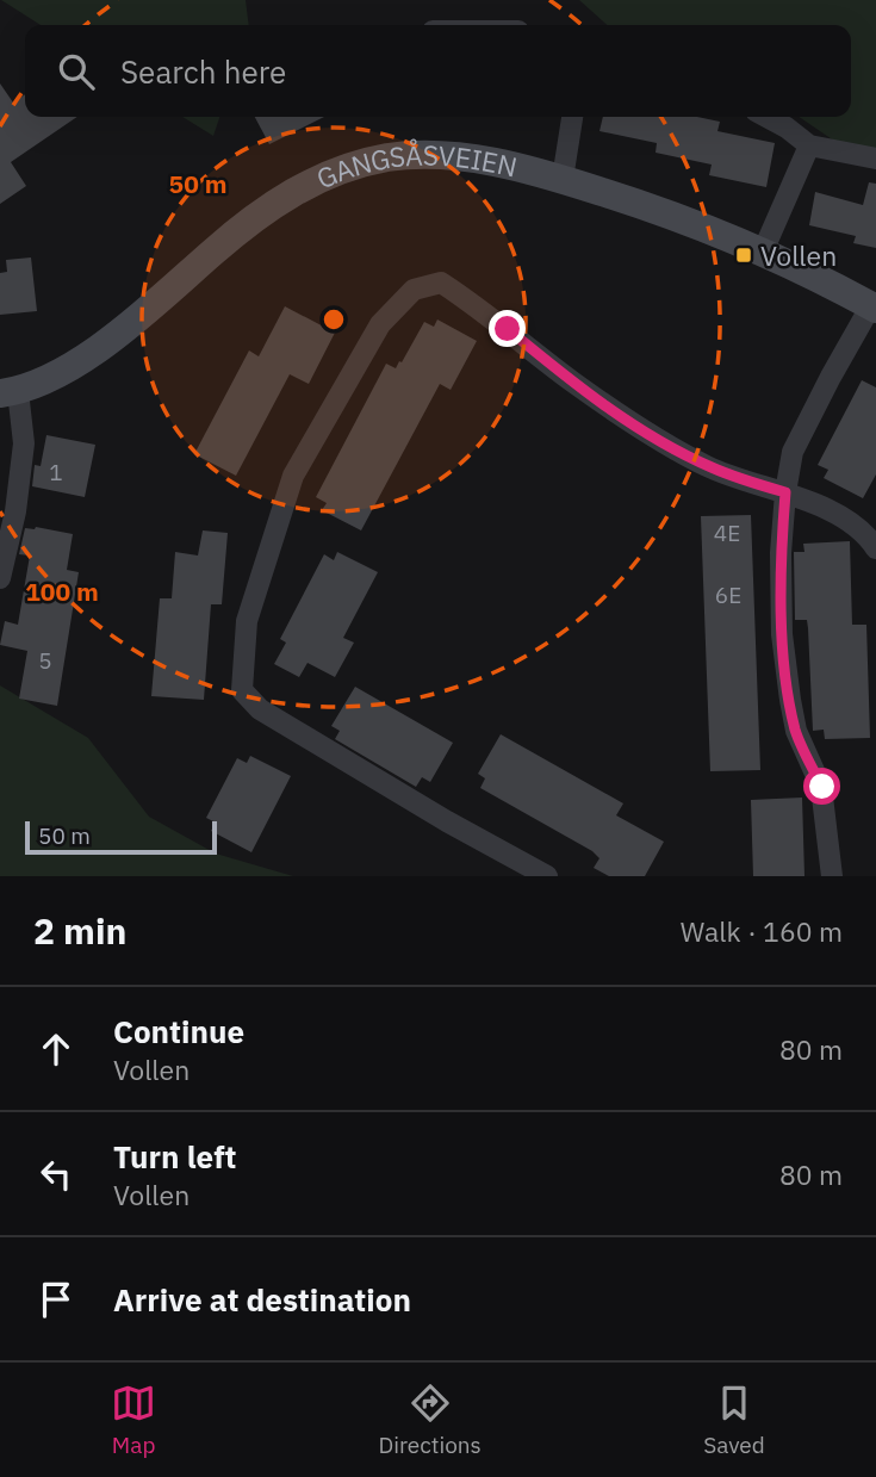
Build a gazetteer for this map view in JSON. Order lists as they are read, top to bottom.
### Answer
{
  "streets": {
    "street": ["GANGSÅSVEIEN"]
  },
  "places": {
    "transit": ["Vollen"]
  },
  "house_numbers": [
    "1",
    "4E",
    "6E",
    "5"
  ],
  "scale_bar": "50 m",
  "page": {
    "search": "Search here",
    "scale": "50 m",
    "heading": ["2 min", "Walk · 160 m"],
    "list": [
      ["Continue", "Vollen", "80 m"],
      ["Turn left", "Vollen", "80 m"],
      "Arrive at destination"
    ],
    "nav": ["Map", "Directions", "Saved"]
  },
  "rings": ["50 m", "100 m"]
}
